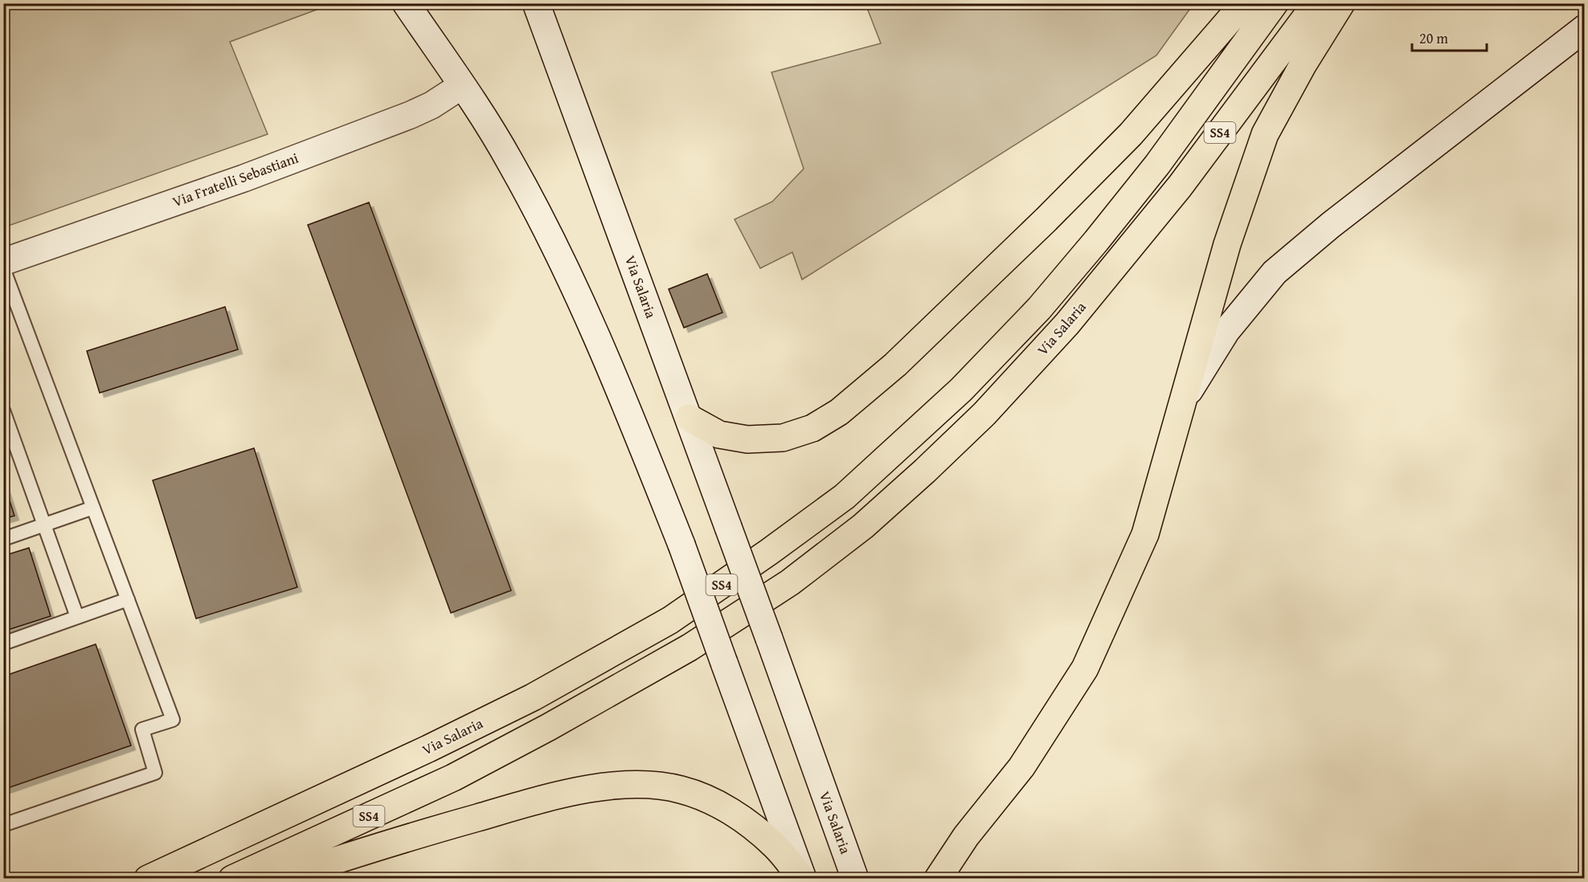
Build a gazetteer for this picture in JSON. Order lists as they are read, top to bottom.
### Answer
{
  "streets": {
    "highway": ["SS4", "Via Salaria"],
    "main road": ["Via Fratelli Sebastiani"]
  },
  "scale_bar": "20 m"
}
